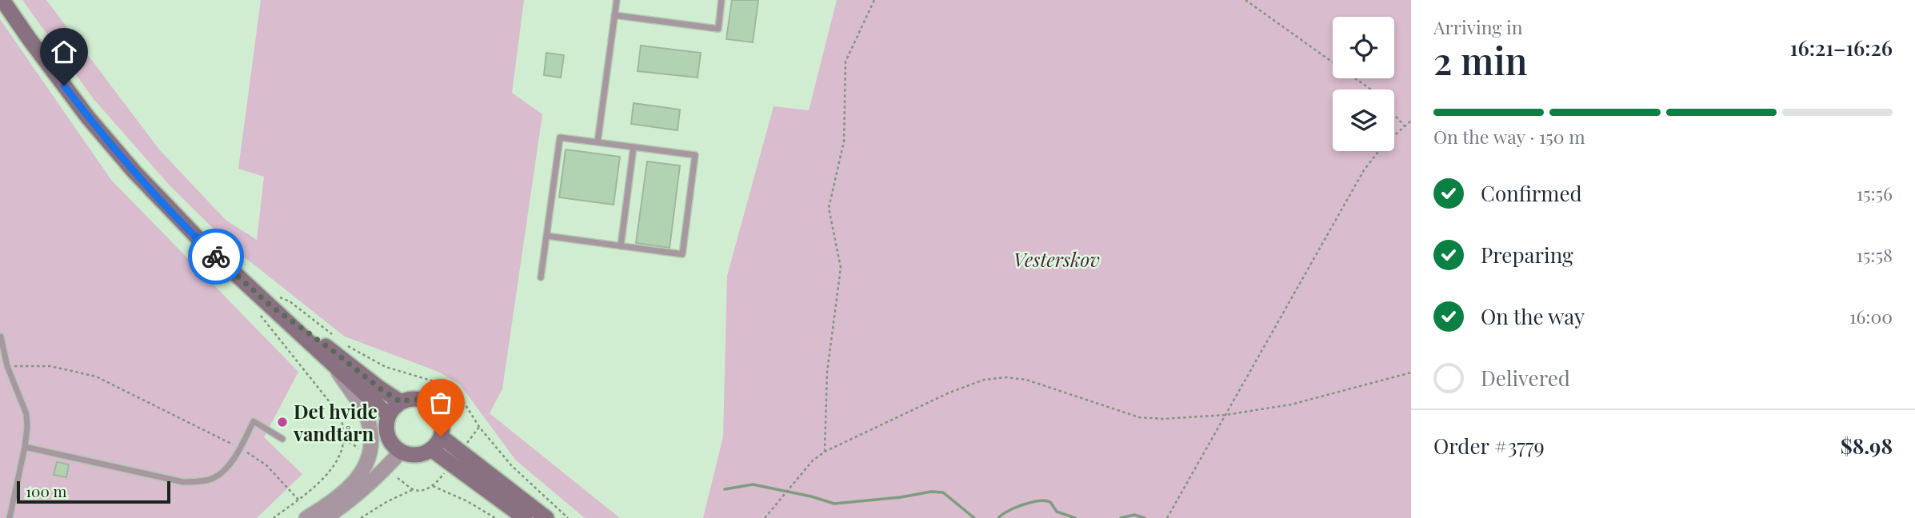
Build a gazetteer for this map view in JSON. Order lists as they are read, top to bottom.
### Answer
{
  "parks": ["Vesterskov"],
  "places": ["Det hvide vandtårn"],
  "scale_bar": "100 m",
  "page": {
    "heading": ["2 min", "Arriving in", "16:21–16:26"],
    "panel": ["Order #3779", "$8.98"],
    "bar": "On the way · 150 m",
    "list": [
      ["Confirmed", "15:56"],
      ["Preparing", "15:58"],
      ["On the way", "16:00"],
      "Delivered"
    ],
    "scale": "100 m"
  }
}
